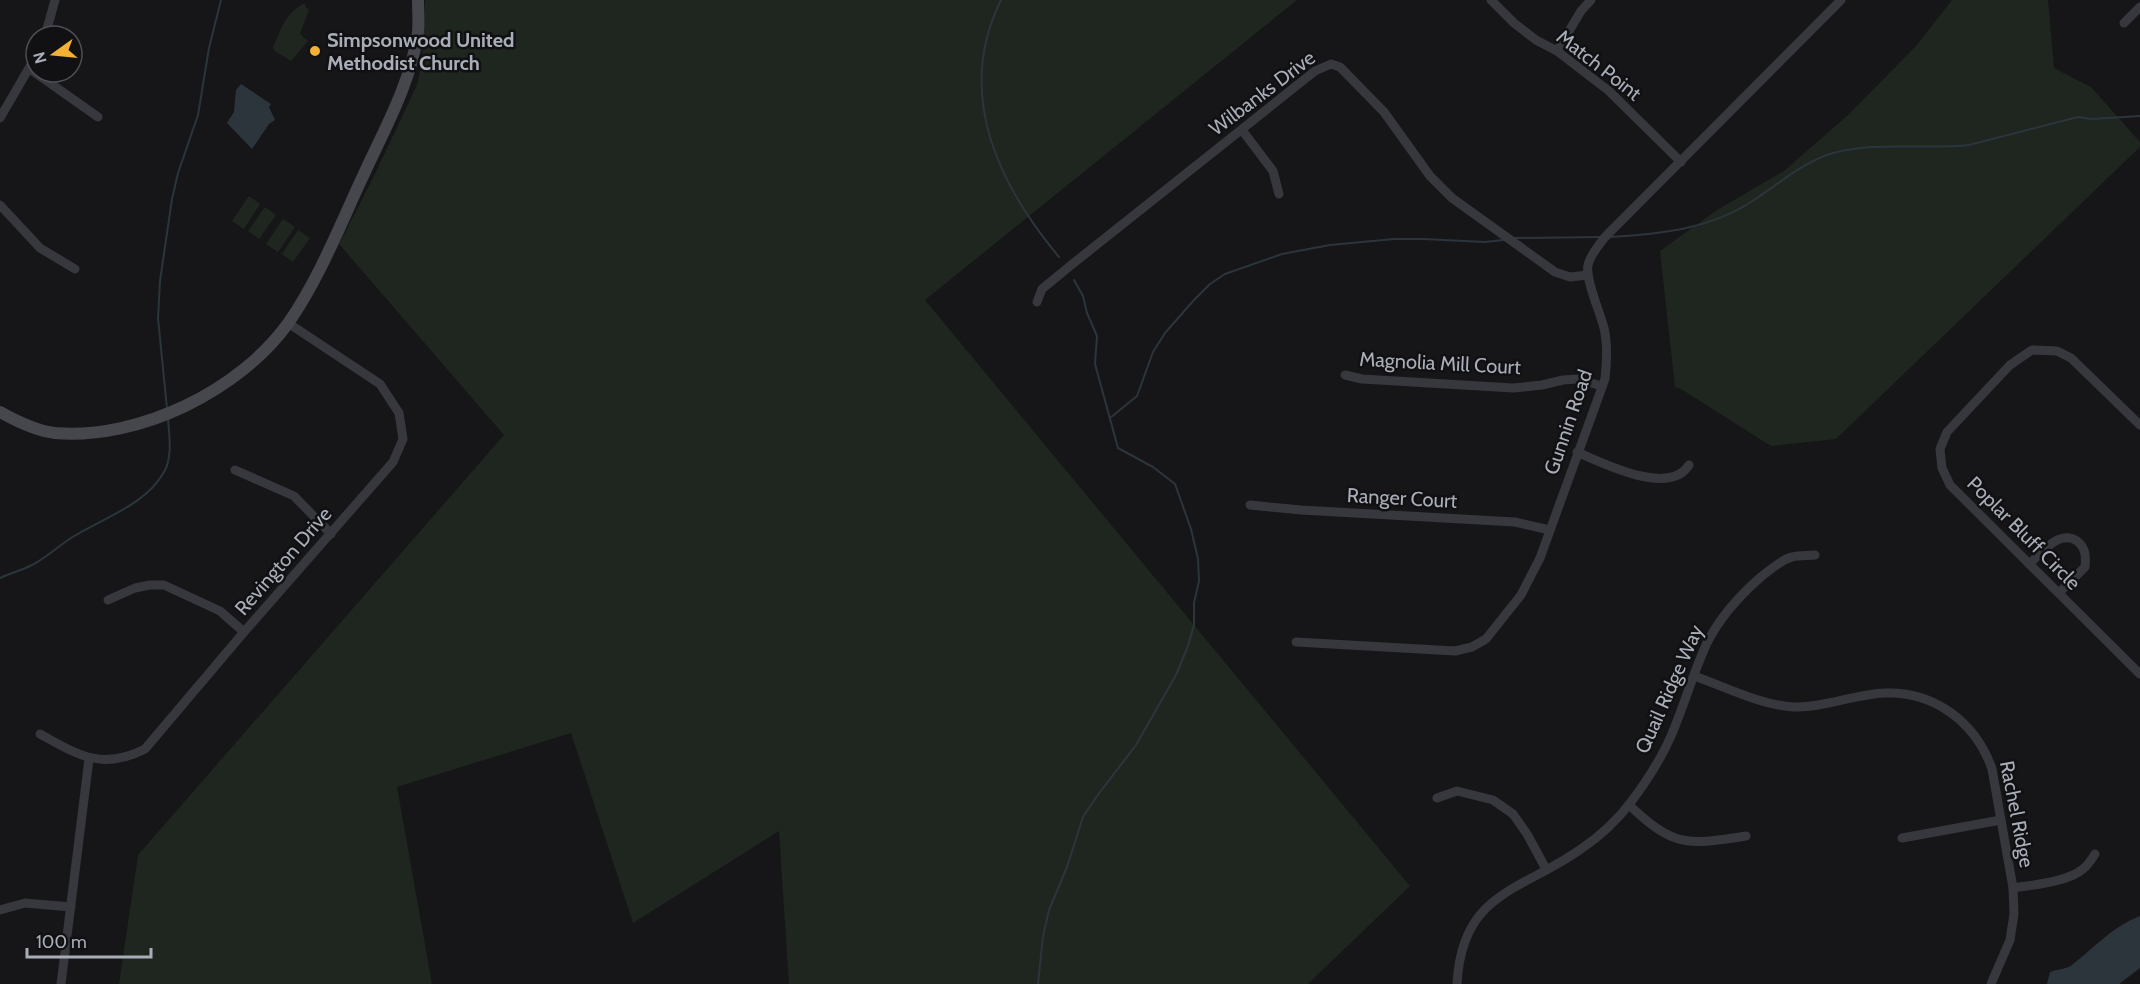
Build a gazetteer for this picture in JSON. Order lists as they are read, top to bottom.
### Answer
{
  "streets": {
    "street": [
      "Match Point",
      "Wilbanks Drive",
      "Magnolia Mill Court",
      "Gunnin Road",
      "Ranger Court",
      "Poplar Bluff Circle",
      "Revington Drive",
      "Quail Ridge Way",
      "Rachel Ridge"
    ]
  },
  "crossings": [
    ["Wilbanks Drive", "Gunnin Road"],
    ["Magnolia Mill Court", "Gunnin Road"],
    ["Gunnin Road", "Ranger Court"],
    ["Quail Ridge Way", "Rachel Ridge"]
  ],
  "places": ["Simpsonwood United Methodist Church"],
  "scale_bar": "100 m",
  "north": "left"
}
